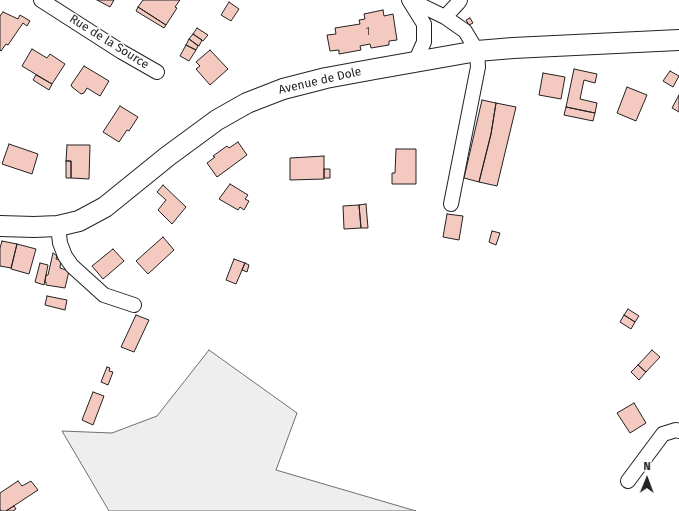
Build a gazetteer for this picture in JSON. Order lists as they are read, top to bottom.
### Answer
{
  "streets": {
    "main road": ["Avenue de Dole"],
    "street": ["Rue de la Source"]
  },
  "house_numbers": ["1"],
  "north": "top"
}
